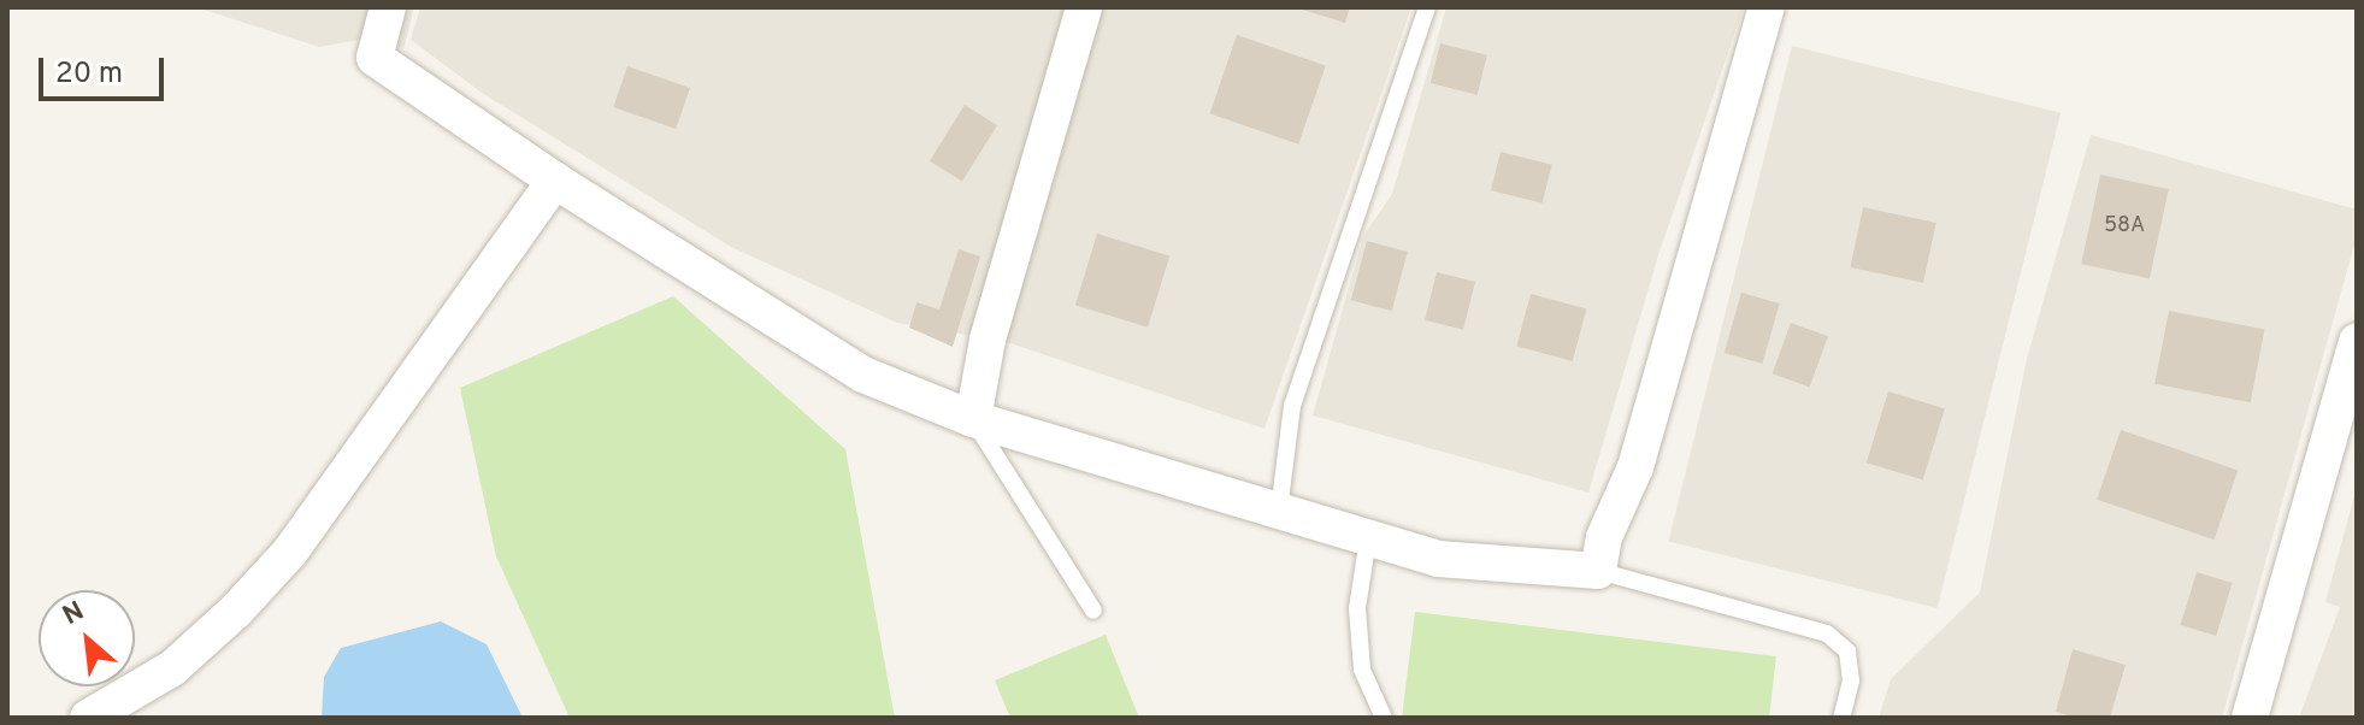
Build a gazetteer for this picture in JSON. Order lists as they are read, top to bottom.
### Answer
{
  "house_numbers": ["58А"],
  "scale_bar": "20 m",
  "north": "top left"
}
